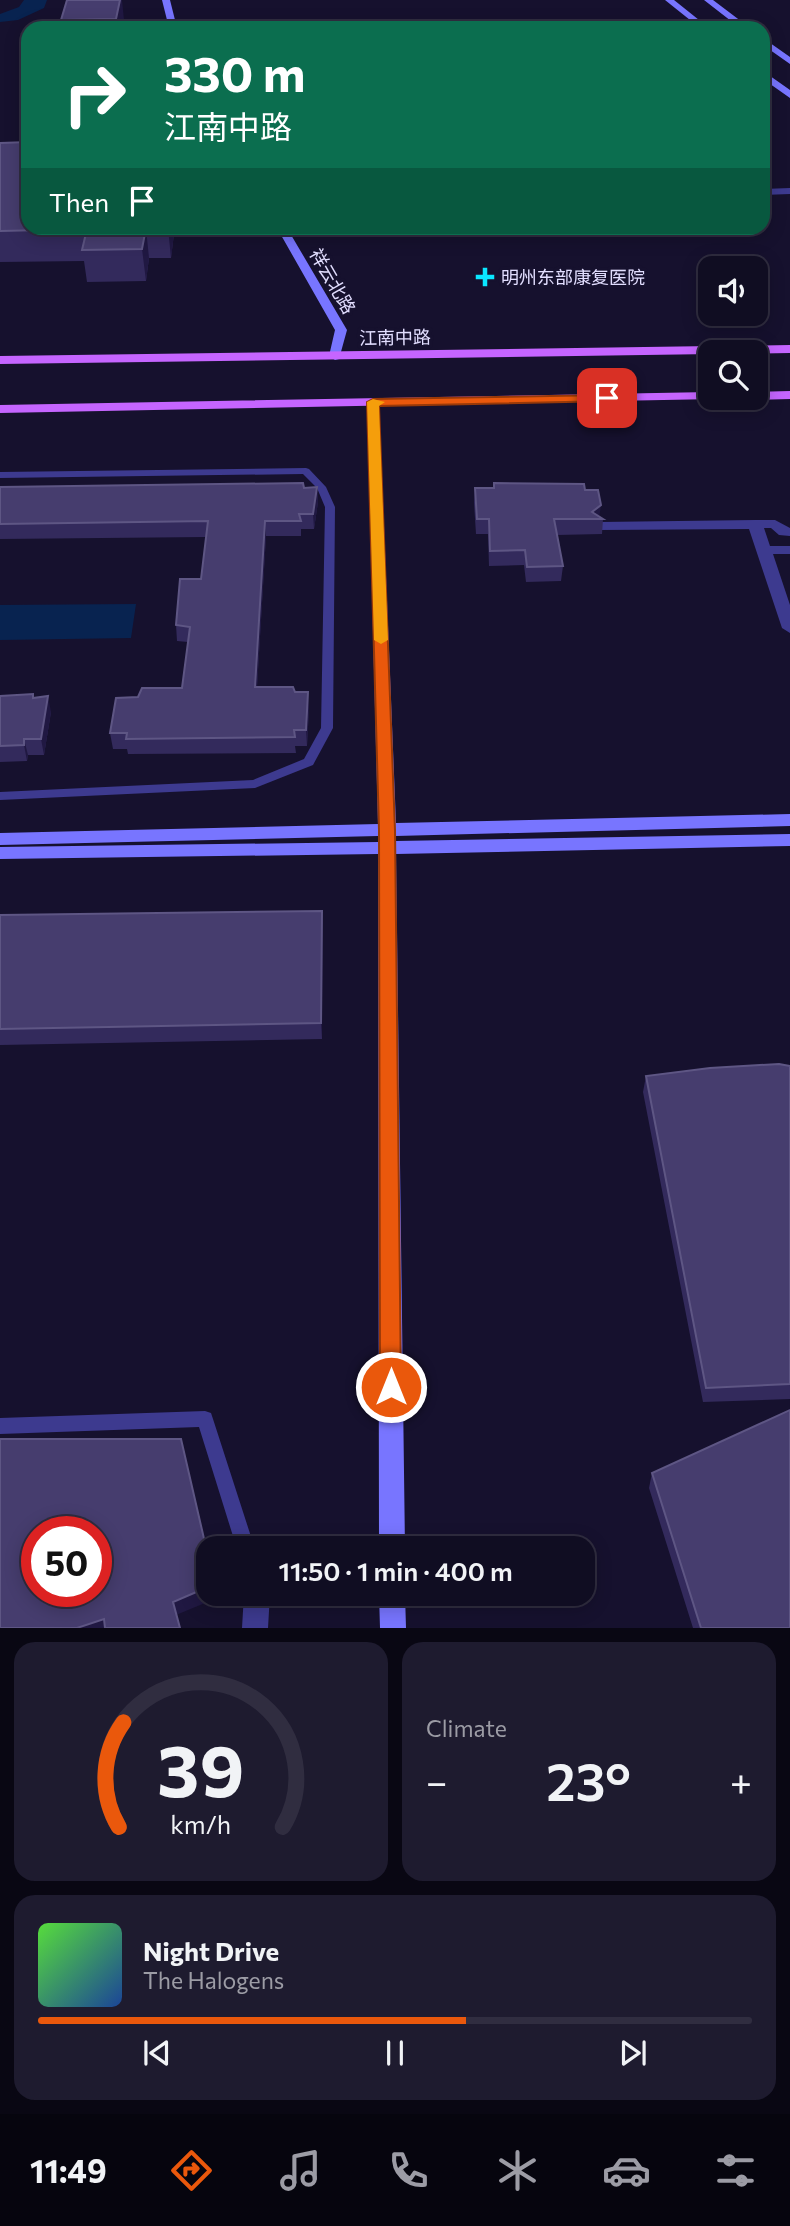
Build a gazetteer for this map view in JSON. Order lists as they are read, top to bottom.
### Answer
{
  "streets": {
    "main road": ["江南中路"],
    "street": ["祥云北路"]
  },
  "crossings": [
    ["祥云北路", "江南中路"]
  ],
  "places": {
    "health": ["明州东部康复医院"]
  },
  "page": {
    "turn": ["330 m", "江南中路"],
    "then": "Then",
    "limit": "50",
    "trip": "11:50 · 1 min · 400 m",
    "tile": "Climate",
    "heat": ["−", "23°", "+"],
    "song": ["Night Drive", "The Halogens"],
    "tabs": "11:49",
    "gauge": ["39", "km/h"]
  }
}
